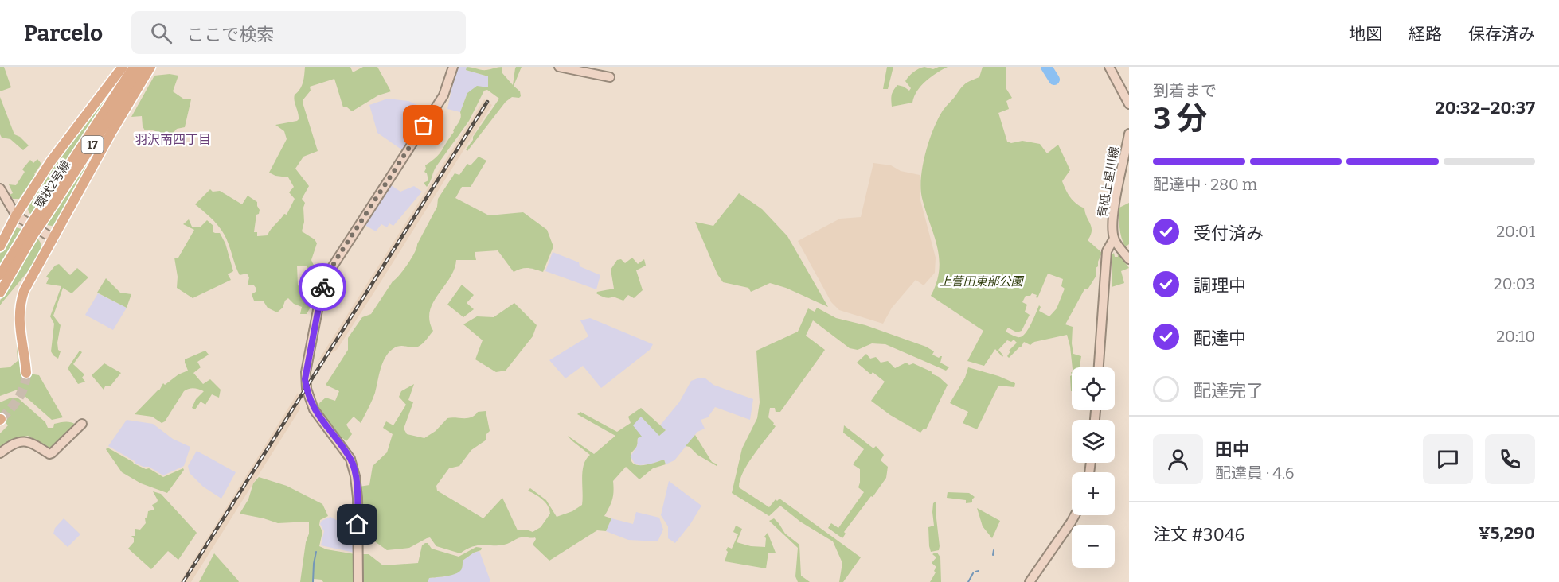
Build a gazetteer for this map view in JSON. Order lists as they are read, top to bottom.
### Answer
{
  "streets": {
    "main road": ["17", "環状2号線"],
    "street": ["青砥上星川線"]
  },
  "districts": ["羽沢南四丁目"],
  "parks": ["上菅田東部公園"],
  "page": {
    "header": "Parcelo",
    "search": "ここで検索",
    "nav": ["地図", "経路", "保存済み"],
    "heading": ["3 分", "到着まで", "20:32–20:37"],
    "panel": [
      "田中",
      "配達員 · 4.6",
      "注文 #3046",
      "¥5,290"
    ],
    "bar": "配達中 · 280 m",
    "list": [
      ["受付済み", "20:01"],
      ["調理中", "20:03"],
      ["配達中", "20:10"],
      "配達完了"
    ],
    "map_buttons": ["+", "−"]
  }
}
